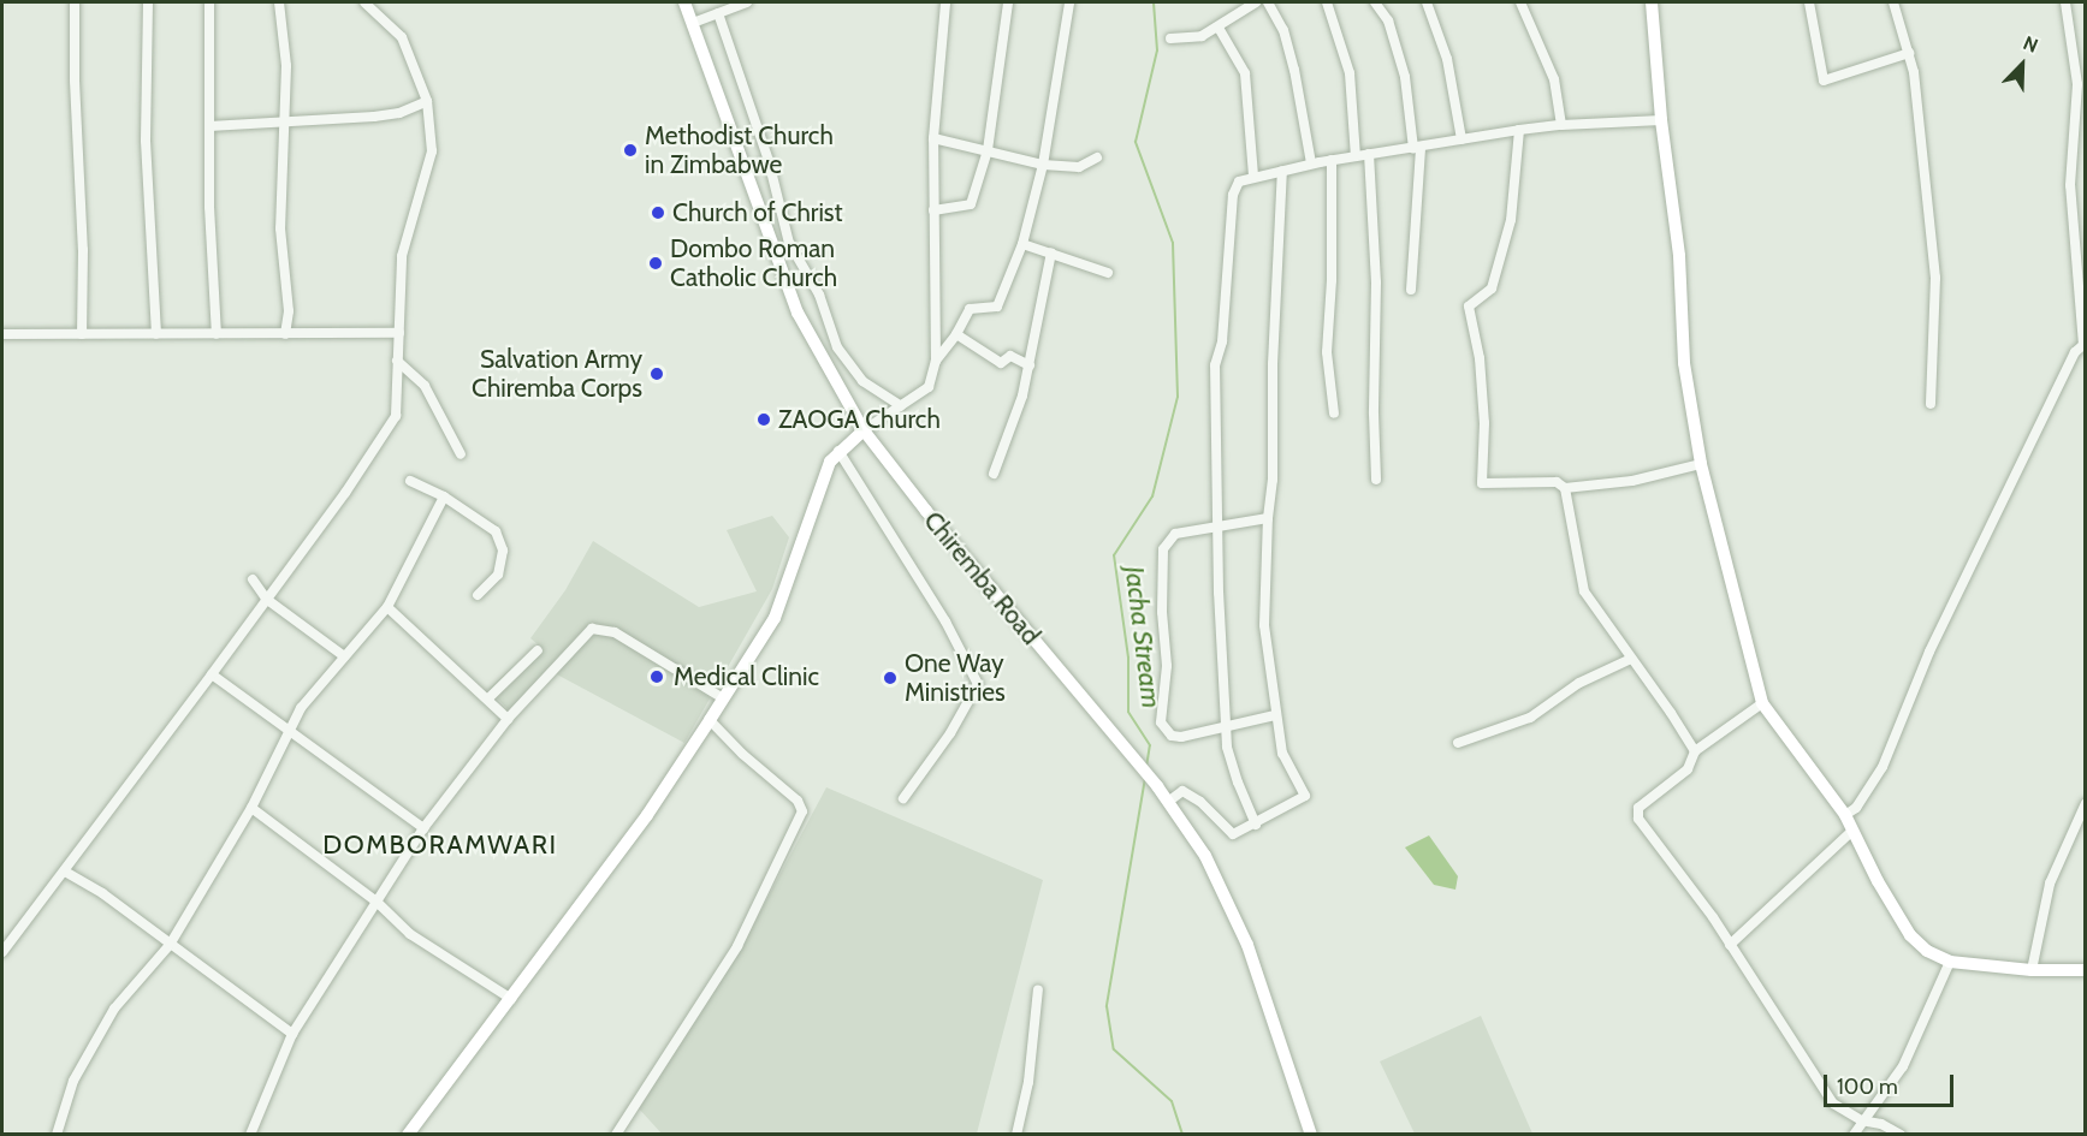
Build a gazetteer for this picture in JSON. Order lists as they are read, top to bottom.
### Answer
{
  "streets": {
    "street": ["Chiremba Road"]
  },
  "districts": ["DOMBORAMWARI"],
  "water": ["Jacha Stream"],
  "places": [
    "Methodist Church in Zimbabwe",
    "Church of Christ",
    "Dombo Roman Catholic Church",
    "Salvation Army Chiremba Corps",
    "ZAOGA Church",
    "Medical Clinic",
    "One Way Ministries"
  ],
  "scale_bar": "100 m",
  "north": "top right"
}
